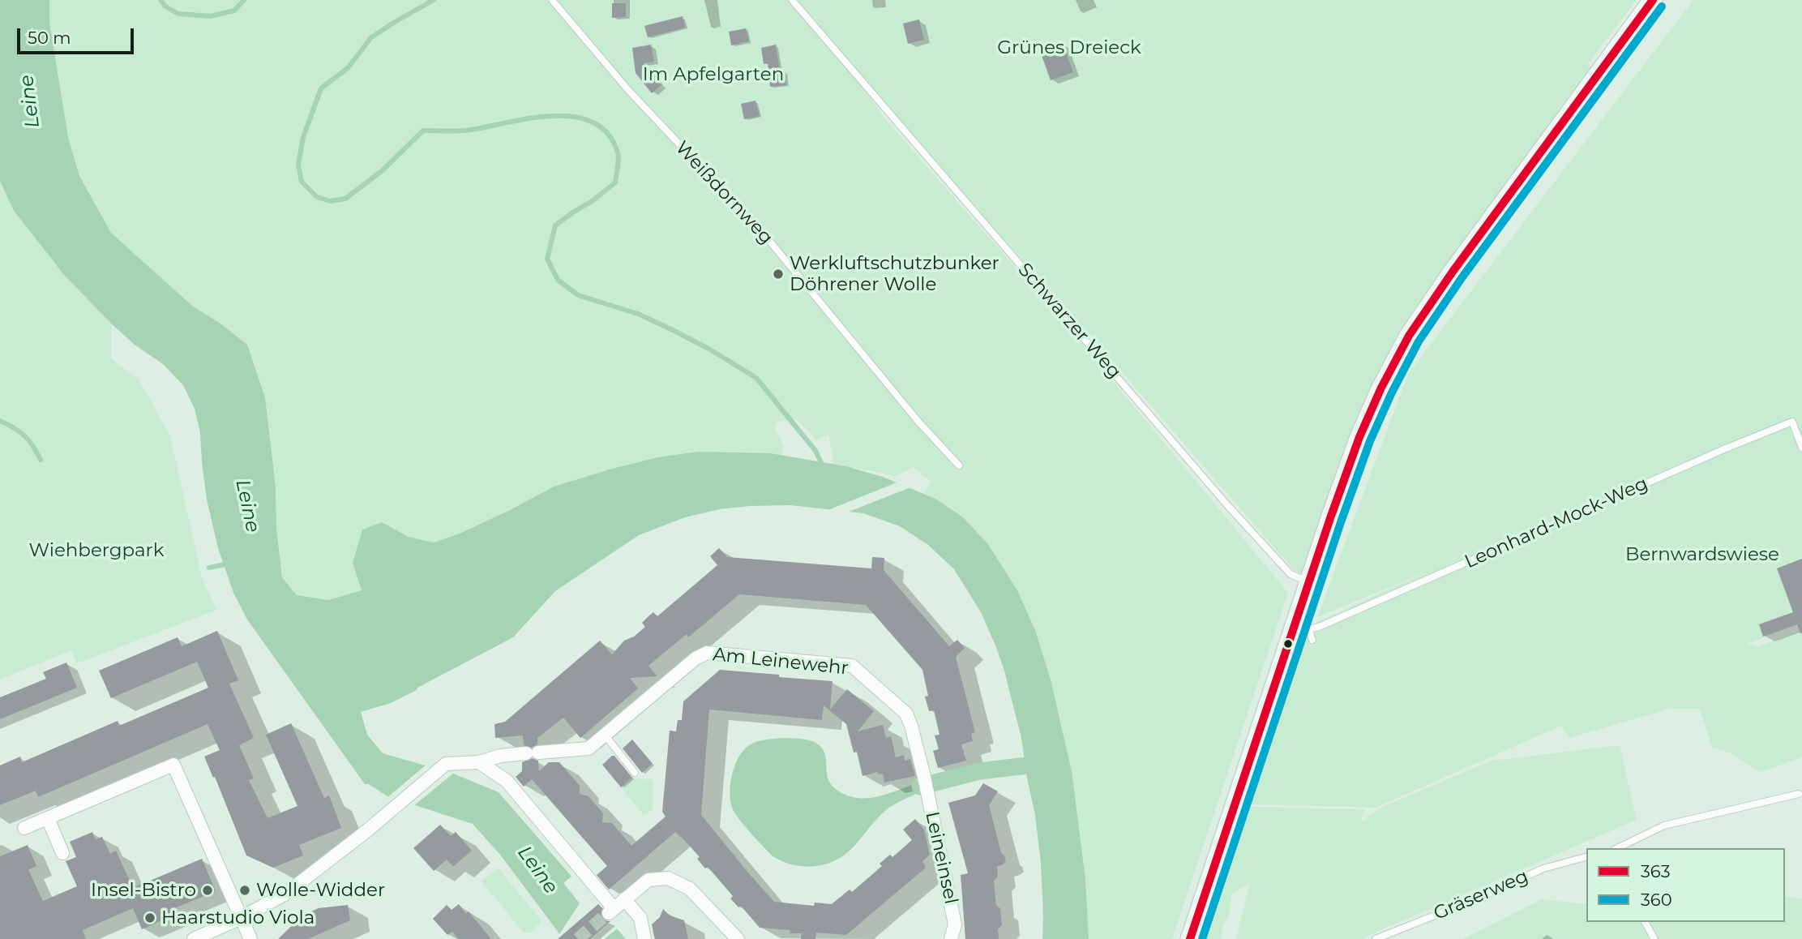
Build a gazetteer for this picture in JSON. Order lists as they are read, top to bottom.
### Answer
{
  "streets": {
    "street": ["Am Leinewehr", "Leineinsel"],
    "lane": [
      "Weißdornweg",
      "Schwarzer Weg",
      "Leonhard-Mock-Weg",
      "Gräserweg"
    ]
  },
  "crossings": [
    ["Am Leinewehr", "Leineinsel"]
  ],
  "water": ["Leine"],
  "parks": [
    "Grünes Dreieck",
    "Im Apfelgarten",
    "Wiehbergpark",
    "Bernwardswiese"
  ],
  "places": [
    "Werkluftschutzbunker Döhrener Wolle",
    "Insel-Bistro",
    "Wolle-Widder",
    "Haarstudio Viola"
  ],
  "lines": ["transit line 363", "transit line 360"],
  "legend": ["363", "360"],
  "scale_bar": "50 m"
}
